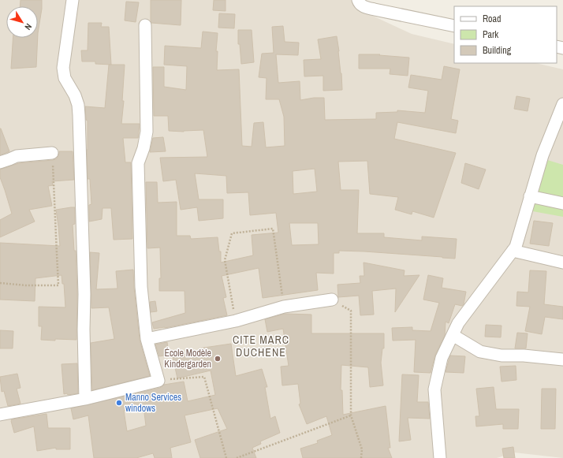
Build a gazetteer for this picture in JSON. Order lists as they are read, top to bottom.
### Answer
{
  "districts": ["CITE MARC DUCHENE"],
  "places": ["École Modèle Kindergarden", "Manno Services windows"],
  "legend": ["Road", "Park", "Building"],
  "north": "bottom right"
}
